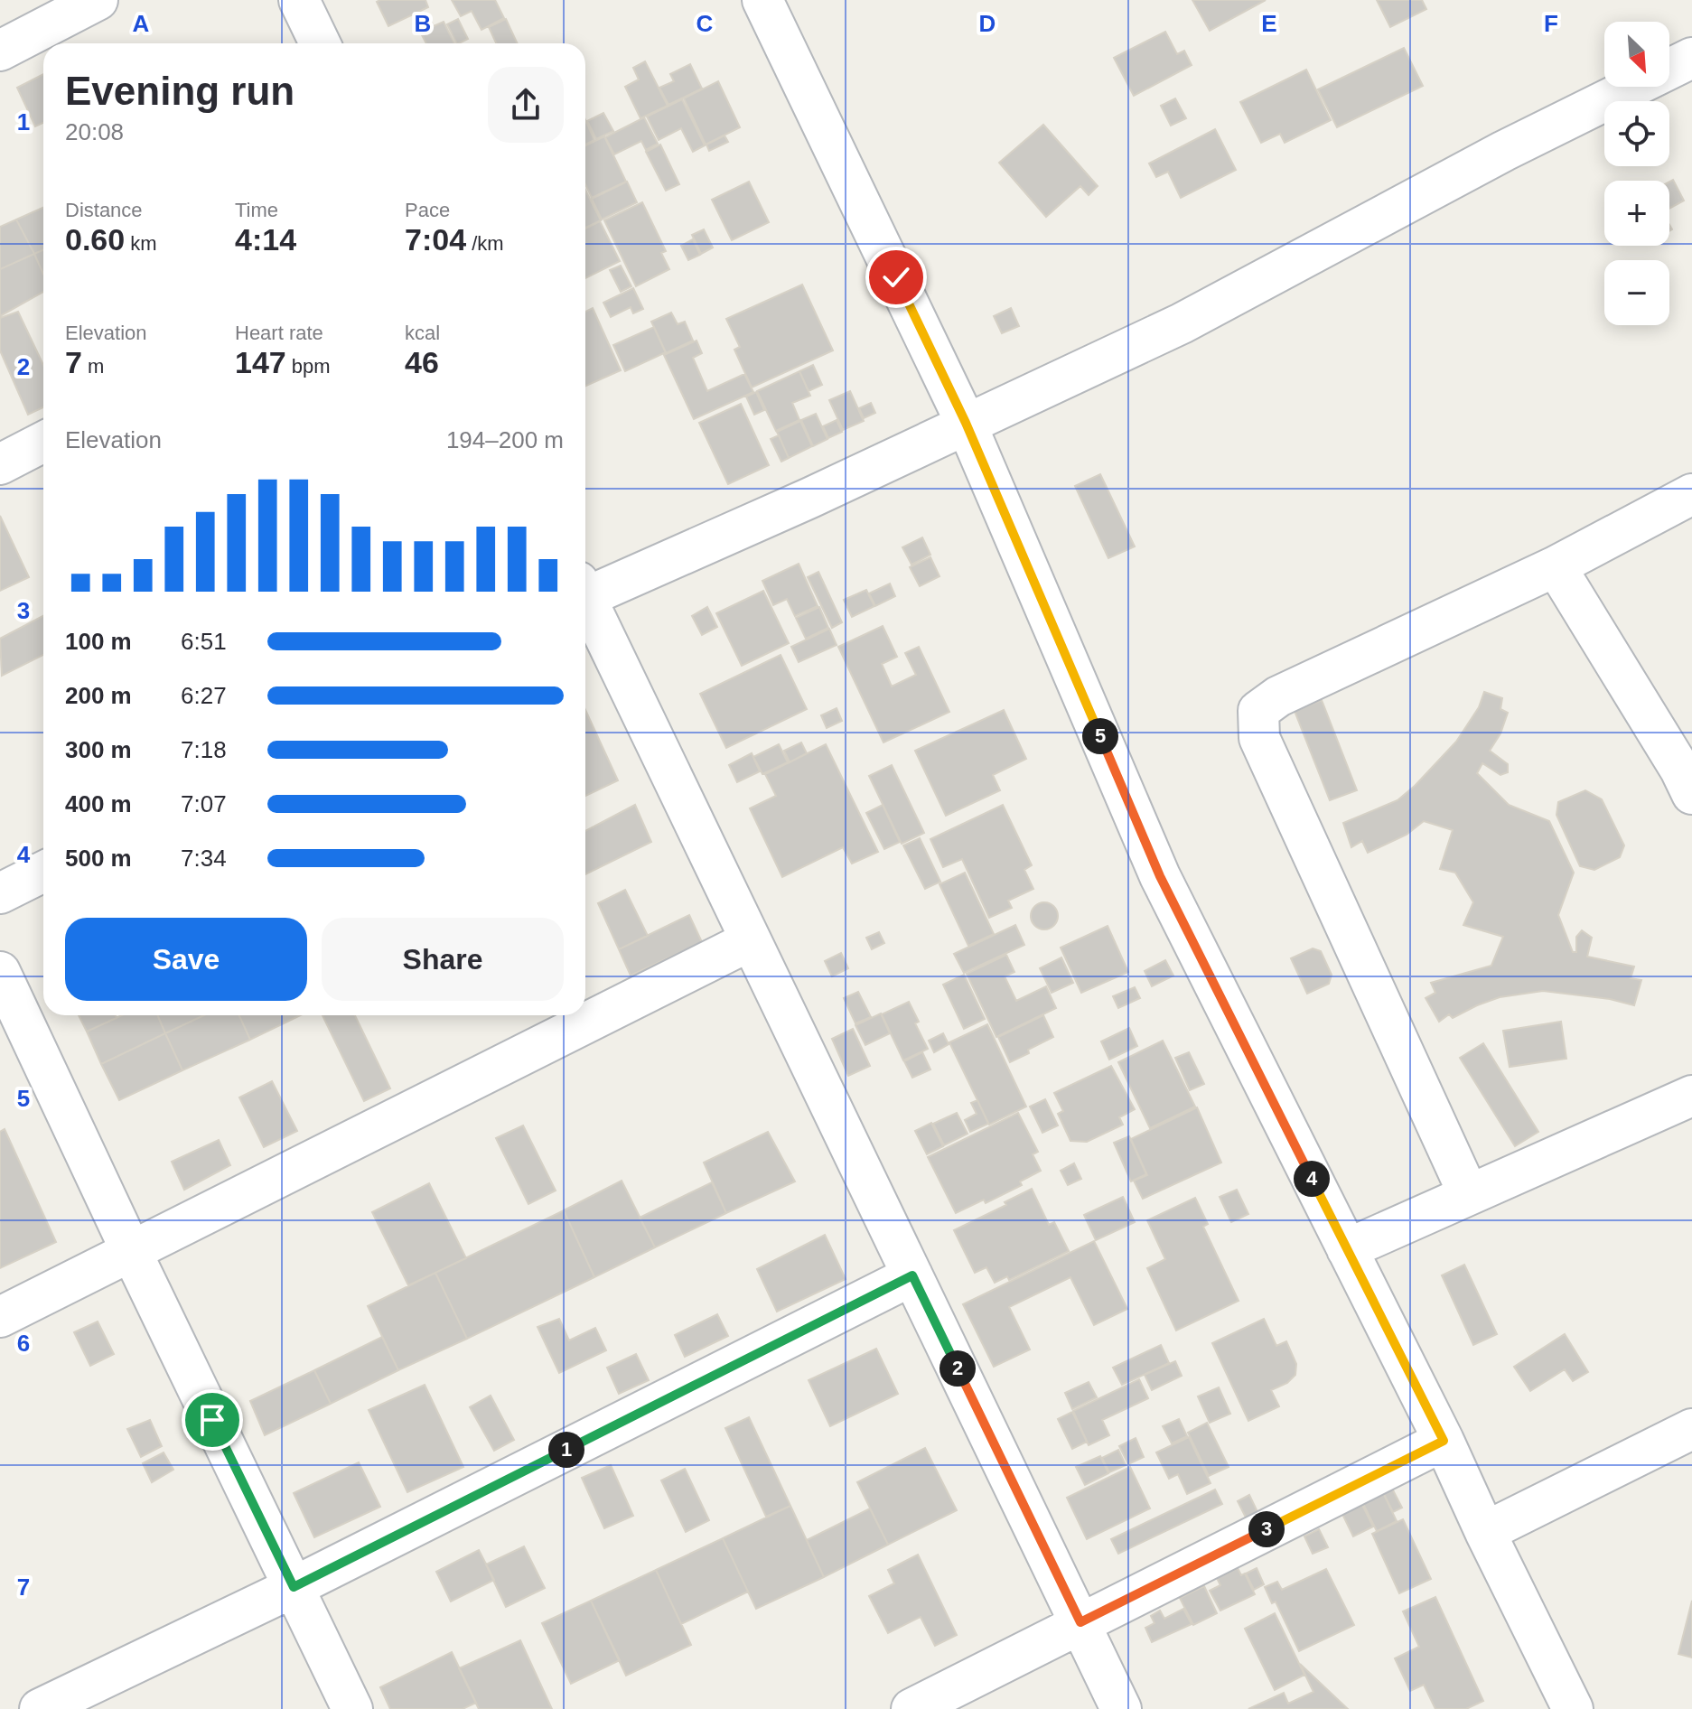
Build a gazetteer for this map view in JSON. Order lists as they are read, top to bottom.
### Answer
{
  "north": "bottom right",
  "page": {
    "map_buttons": ["+", "−"],
    "heading": ["Evening run", "20:08"],
    "stats": [
      ["Distance", "0.60 km"],
      ["Time", "4:14"],
      ["Pace", "7:04 /km"],
      ["Elevation", "7 m"],
      ["Heart rate", "147 bpm"],
      ["kcal", "46"]
    ],
    "chart": ["Elevation", "194–200 m"],
    "list": [
      {
        "name": "100 m",
        "note": "6:51"
      },
      {
        "name": "200 m",
        "note": "6:27"
      },
      {
        "name": "300 m",
        "note": "7:18"
      },
      {
        "name": "400 m",
        "note": "7:07"
      },
      {
        "name": "500 m",
        "note": "7:34"
      }
    ],
    "pins": [
      "5",
      "4",
      "2",
      "1",
      "3"
    ],
    "buttons": ["Save", "Share"]
  },
  "grid": {
    "columns": [
      "A",
      "B",
      "C",
      "D",
      "E",
      "F"
    ],
    "rows": [
      "1",
      "2",
      "3",
      "4",
      "5",
      "6",
      "7"
    ]
  }
}
